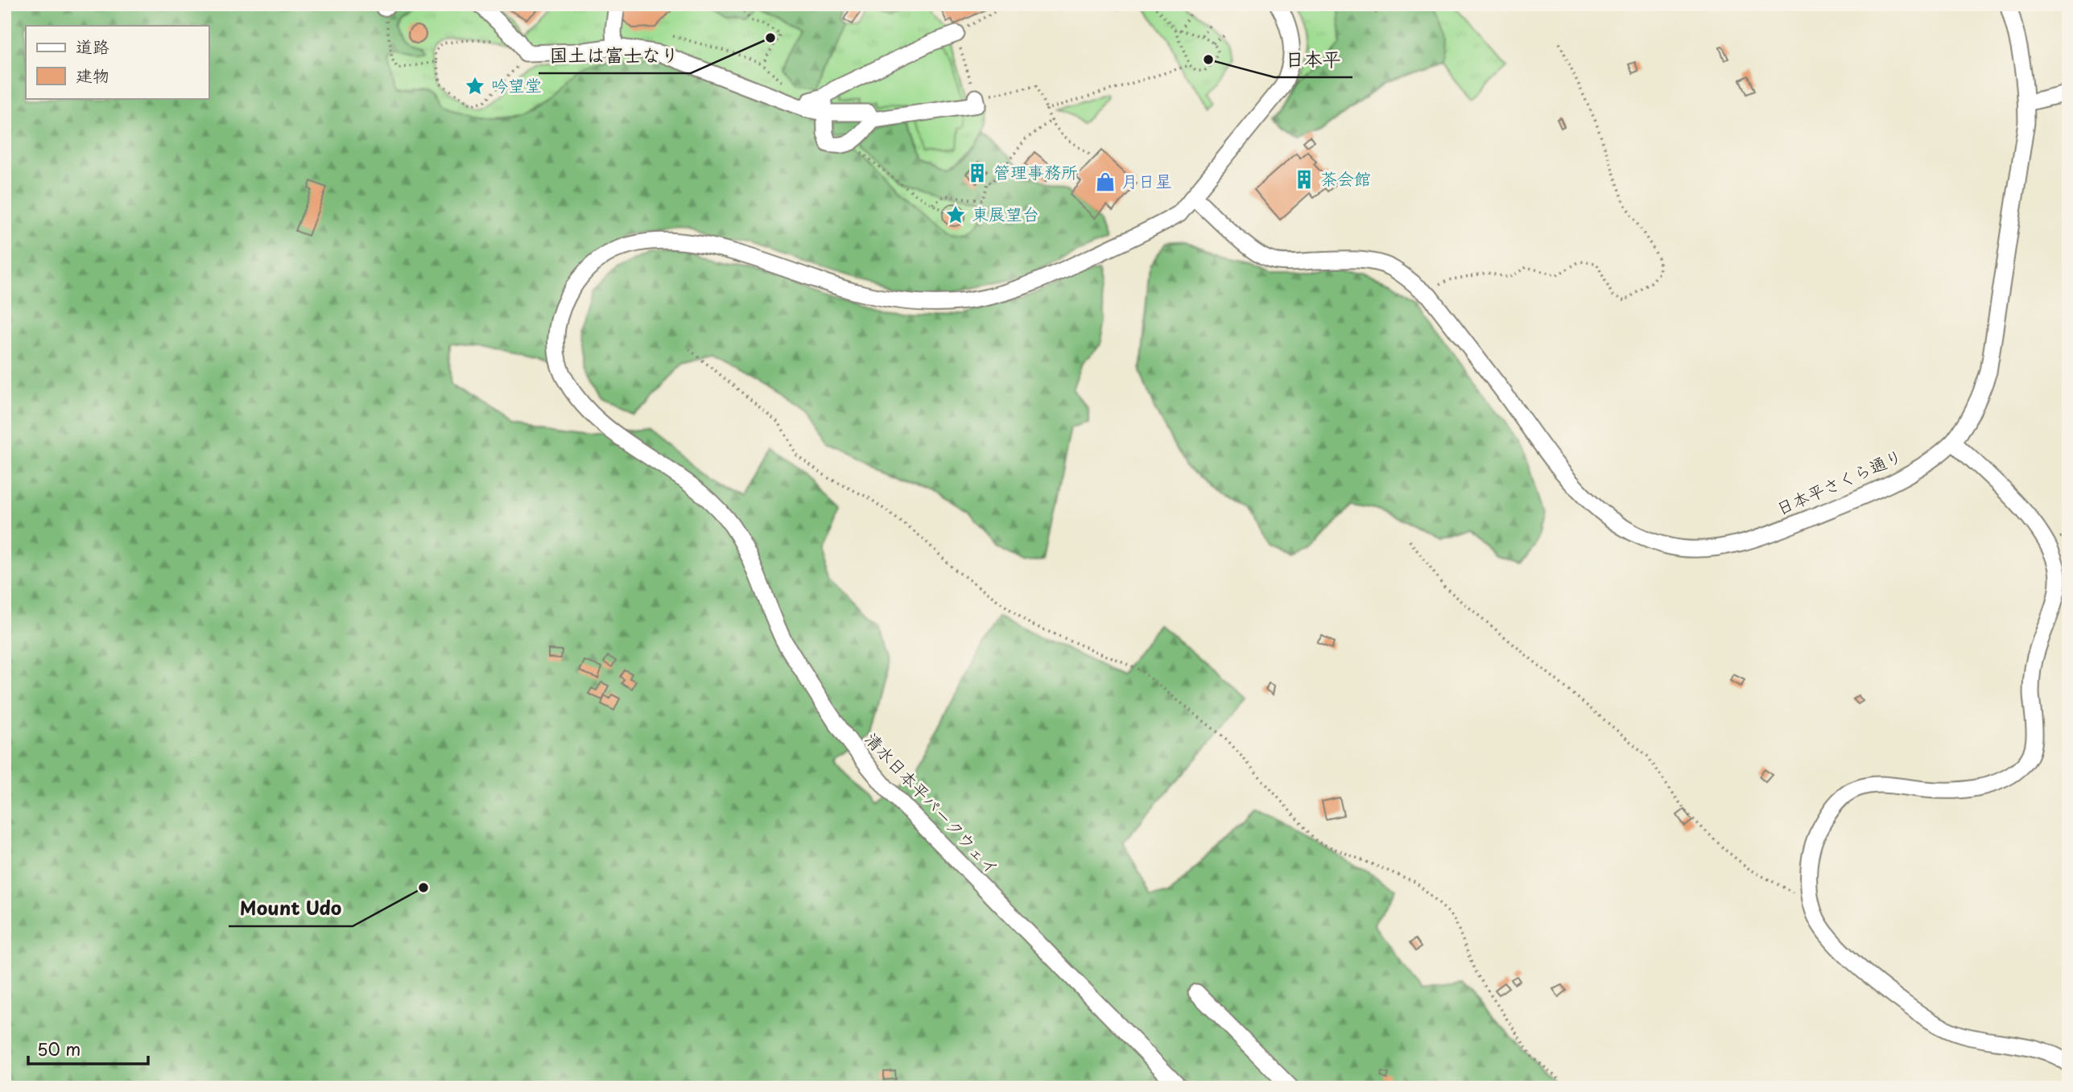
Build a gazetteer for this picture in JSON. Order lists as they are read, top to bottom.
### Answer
{
  "streets": {
    "street": ["日本平さくら通り", "清水日本平パークウェイ"]
  },
  "crossings": [
    ["日本平さくら通り", "清水日本平パークウェイ"]
  ],
  "places": {
    "other": ["国土は富士なり", "日本平", "Mount Udo"],
    "place": ["吟望堂", "東展望台"],
    "building": ["管理事務所", "茶会館"],
    "shop": ["月日星"]
  },
  "legend": ["道路", "建物"],
  "scale_bar": "50 m"
}
